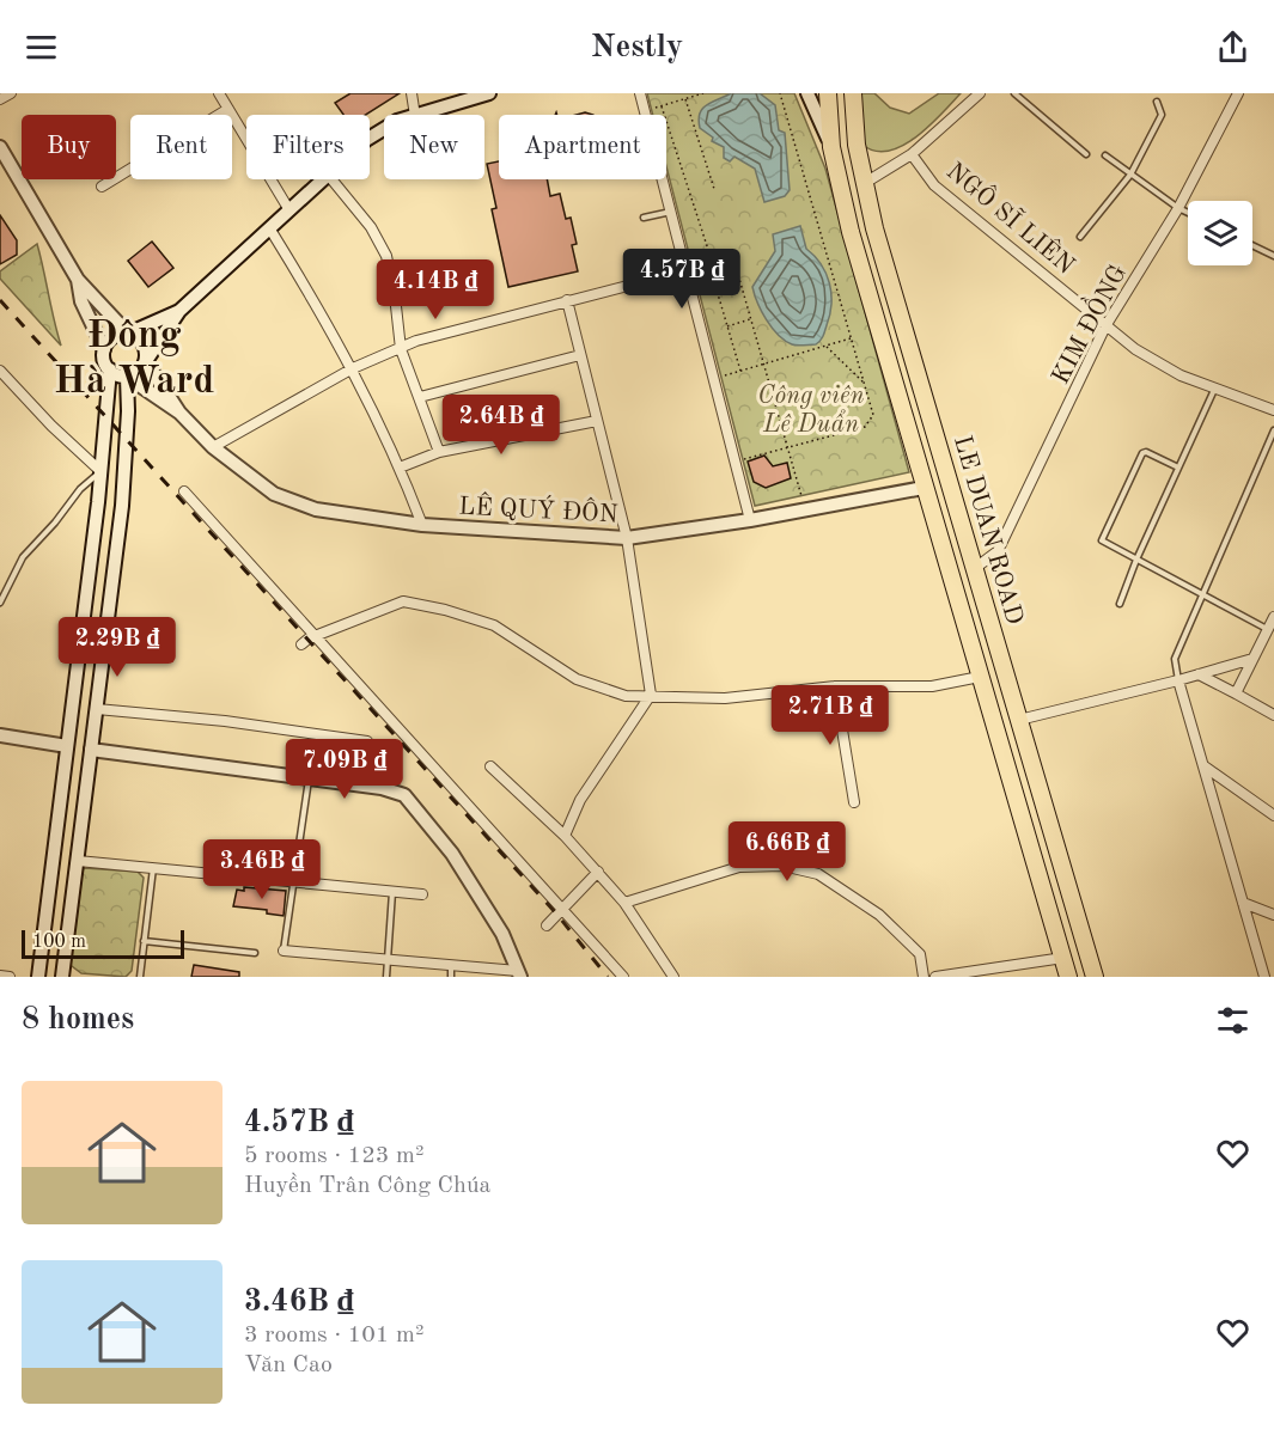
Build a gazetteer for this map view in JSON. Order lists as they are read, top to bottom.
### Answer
{
  "streets": {
    "highway": ["LE DUAN ROAD"],
    "main road": ["LÊ QUÝ ĐÔN"],
    "street": ["NGÔ SĨ LIÊN", "KIM ĐỒNG"]
  },
  "crossings": [
    ["NGÔ SĨ LIÊN", "KIM ĐỒNG"],
    ["KIM ĐỒNG", "LE DUAN ROAD"],
    ["LÊ QUÝ ĐÔN", "LE DUAN ROAD"]
  ],
  "districts": ["Đông Hà Ward"],
  "parks": ["Công viên Lê Duẩn"],
  "scale_bar": "100 m",
  "page": {
    "header": "Nestly",
    "chip": [
      "Buy",
      "Rent",
      "Filters",
      "New",
      "Apartment"
    ],
    "price": [
      "4.57B ₫",
      "4.14B ₫",
      "2.64B ₫",
      "2.29B ₫",
      "2.71B ₫",
      "7.09B ₫",
      "6.66B ₫",
      "3.46B ₫"
    ],
    "scale": "100 m",
    "heading": "8 homes",
    "list": [
      {
        "name": "4.57B ₫",
        "note": "5 rooms · 123 m² · Huyền Trân Công Chúa"
      },
      {
        "name": "3.46B ₫",
        "note": "3 rooms · 101 m² · Văn Cao"
      }
    ]
  }
}
